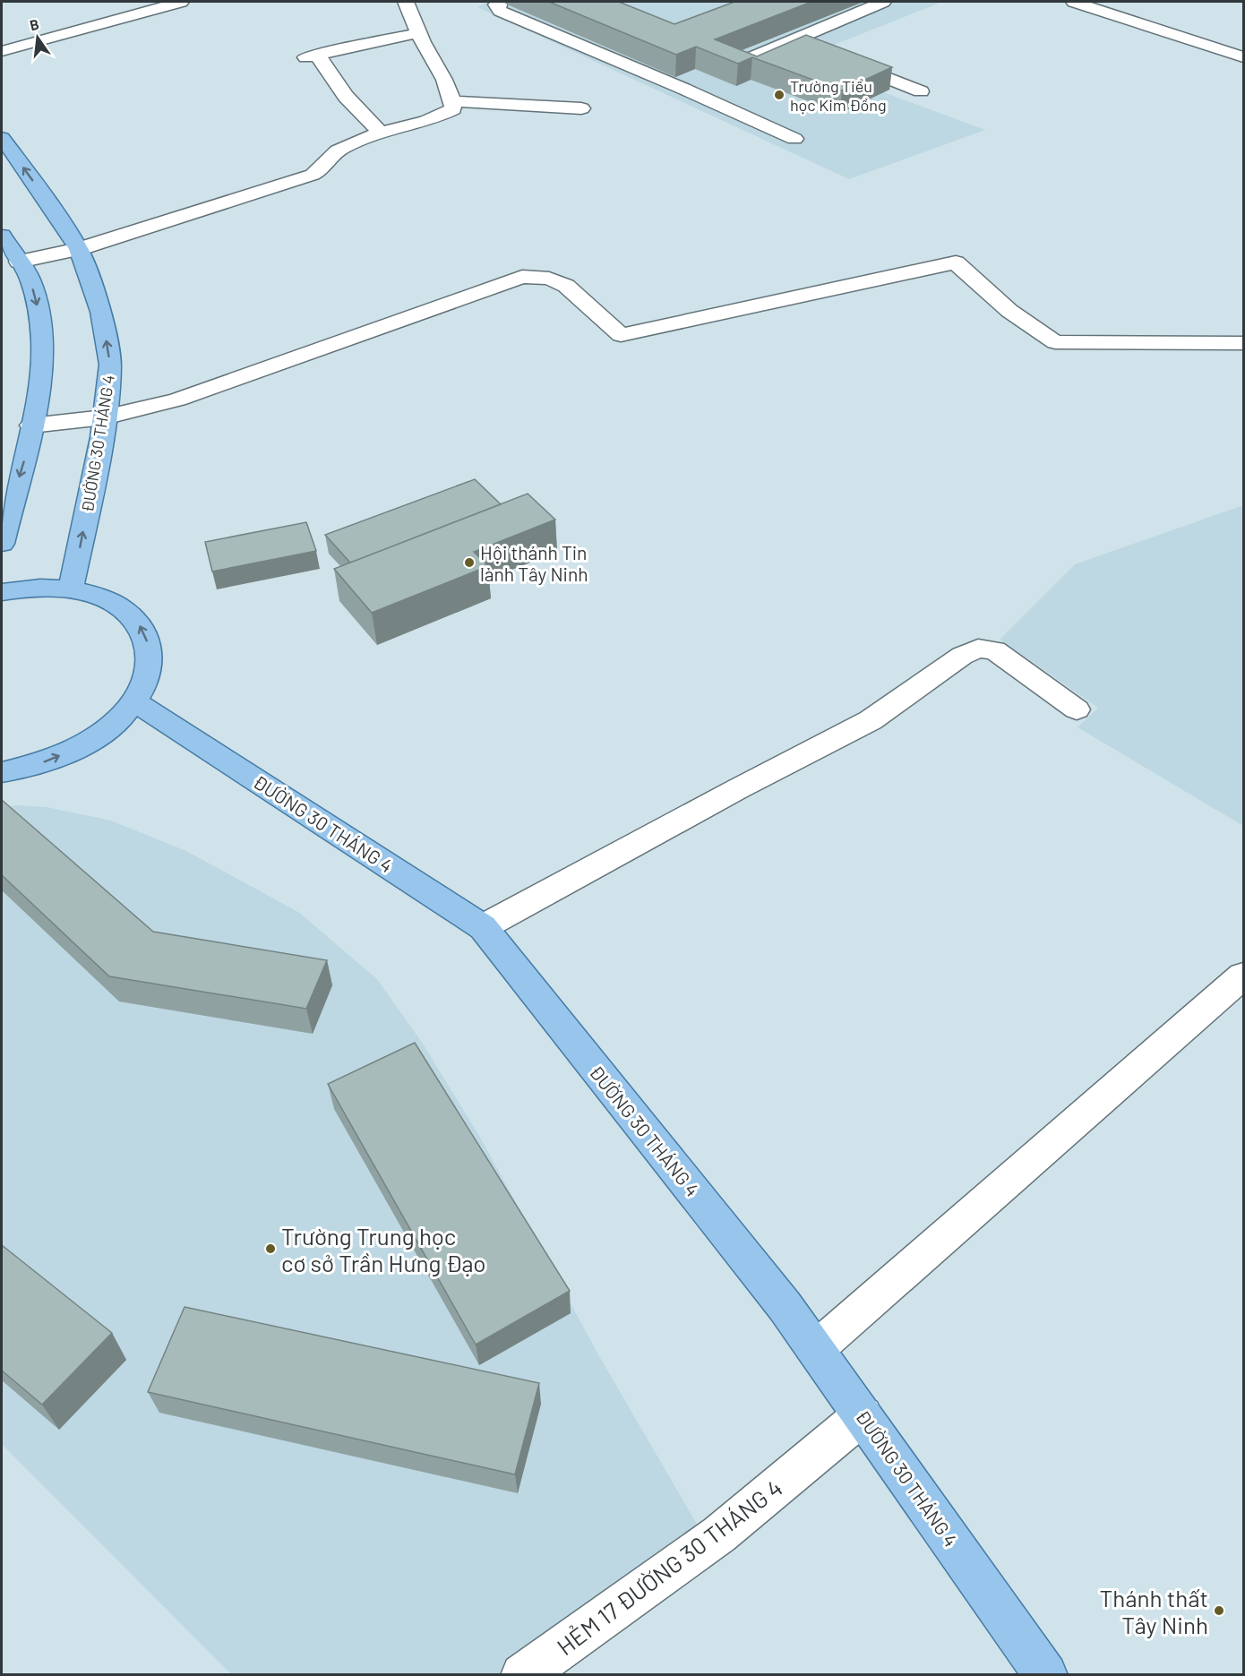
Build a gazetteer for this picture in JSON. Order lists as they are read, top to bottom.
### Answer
{
  "streets": {
    "main road": ["ĐƯỜNG 30 THÁNG 4"],
    "street": ["HẺM 17 ĐƯỜNG 30 THÁNG 4"]
  },
  "crossings": [
    ["ĐƯỜNG 30 THÁNG 4", "HẺM 17 ĐƯỜNG 30 THÁNG 4"]
  ],
  "places": [
    "Trường Tiểu học Kim Đồng",
    "Hội thánh Tin lành Tây Ninh",
    "Trường Trung học cơ sở Trần Hưng Đạo",
    "Thánh thất Tây Ninh"
  ],
  "north": "top"
}
